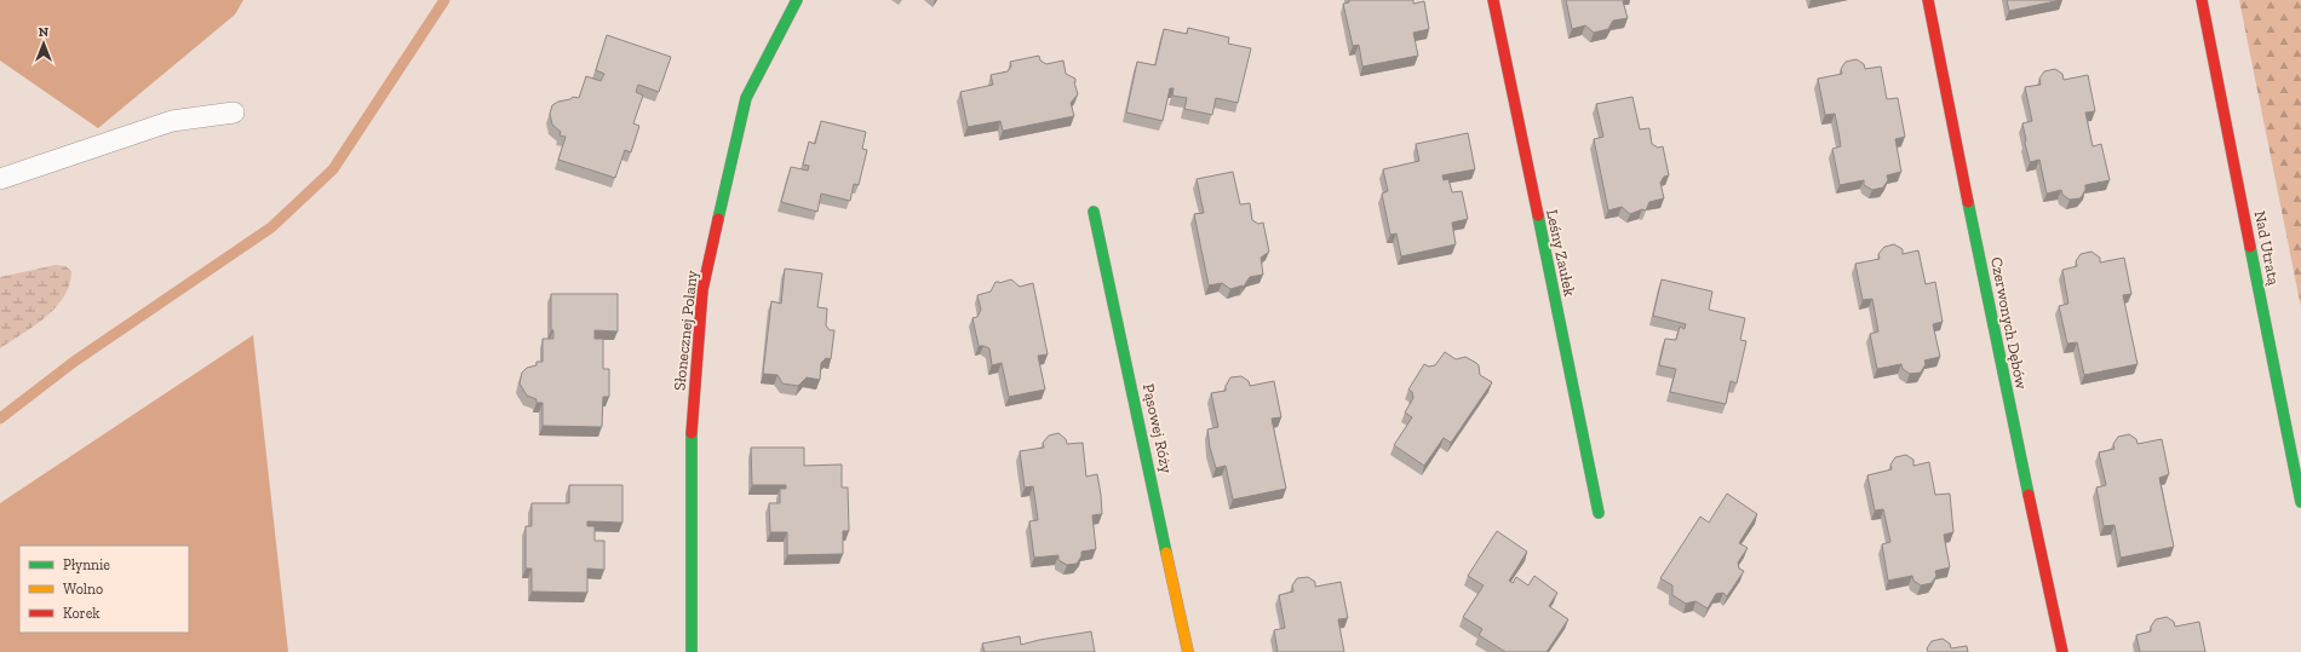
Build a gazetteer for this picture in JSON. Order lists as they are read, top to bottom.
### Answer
{
  "streets": {
    "street": [
      "Nad Utratą",
      "Leśny Zaułek",
      "Czerwonych Dębów",
      "Słonecznej Polany",
      "Pąsowej Róży"
    ]
  },
  "legend": ["Płynnie", "Wolno", "Korek"],
  "north": "top"
}
